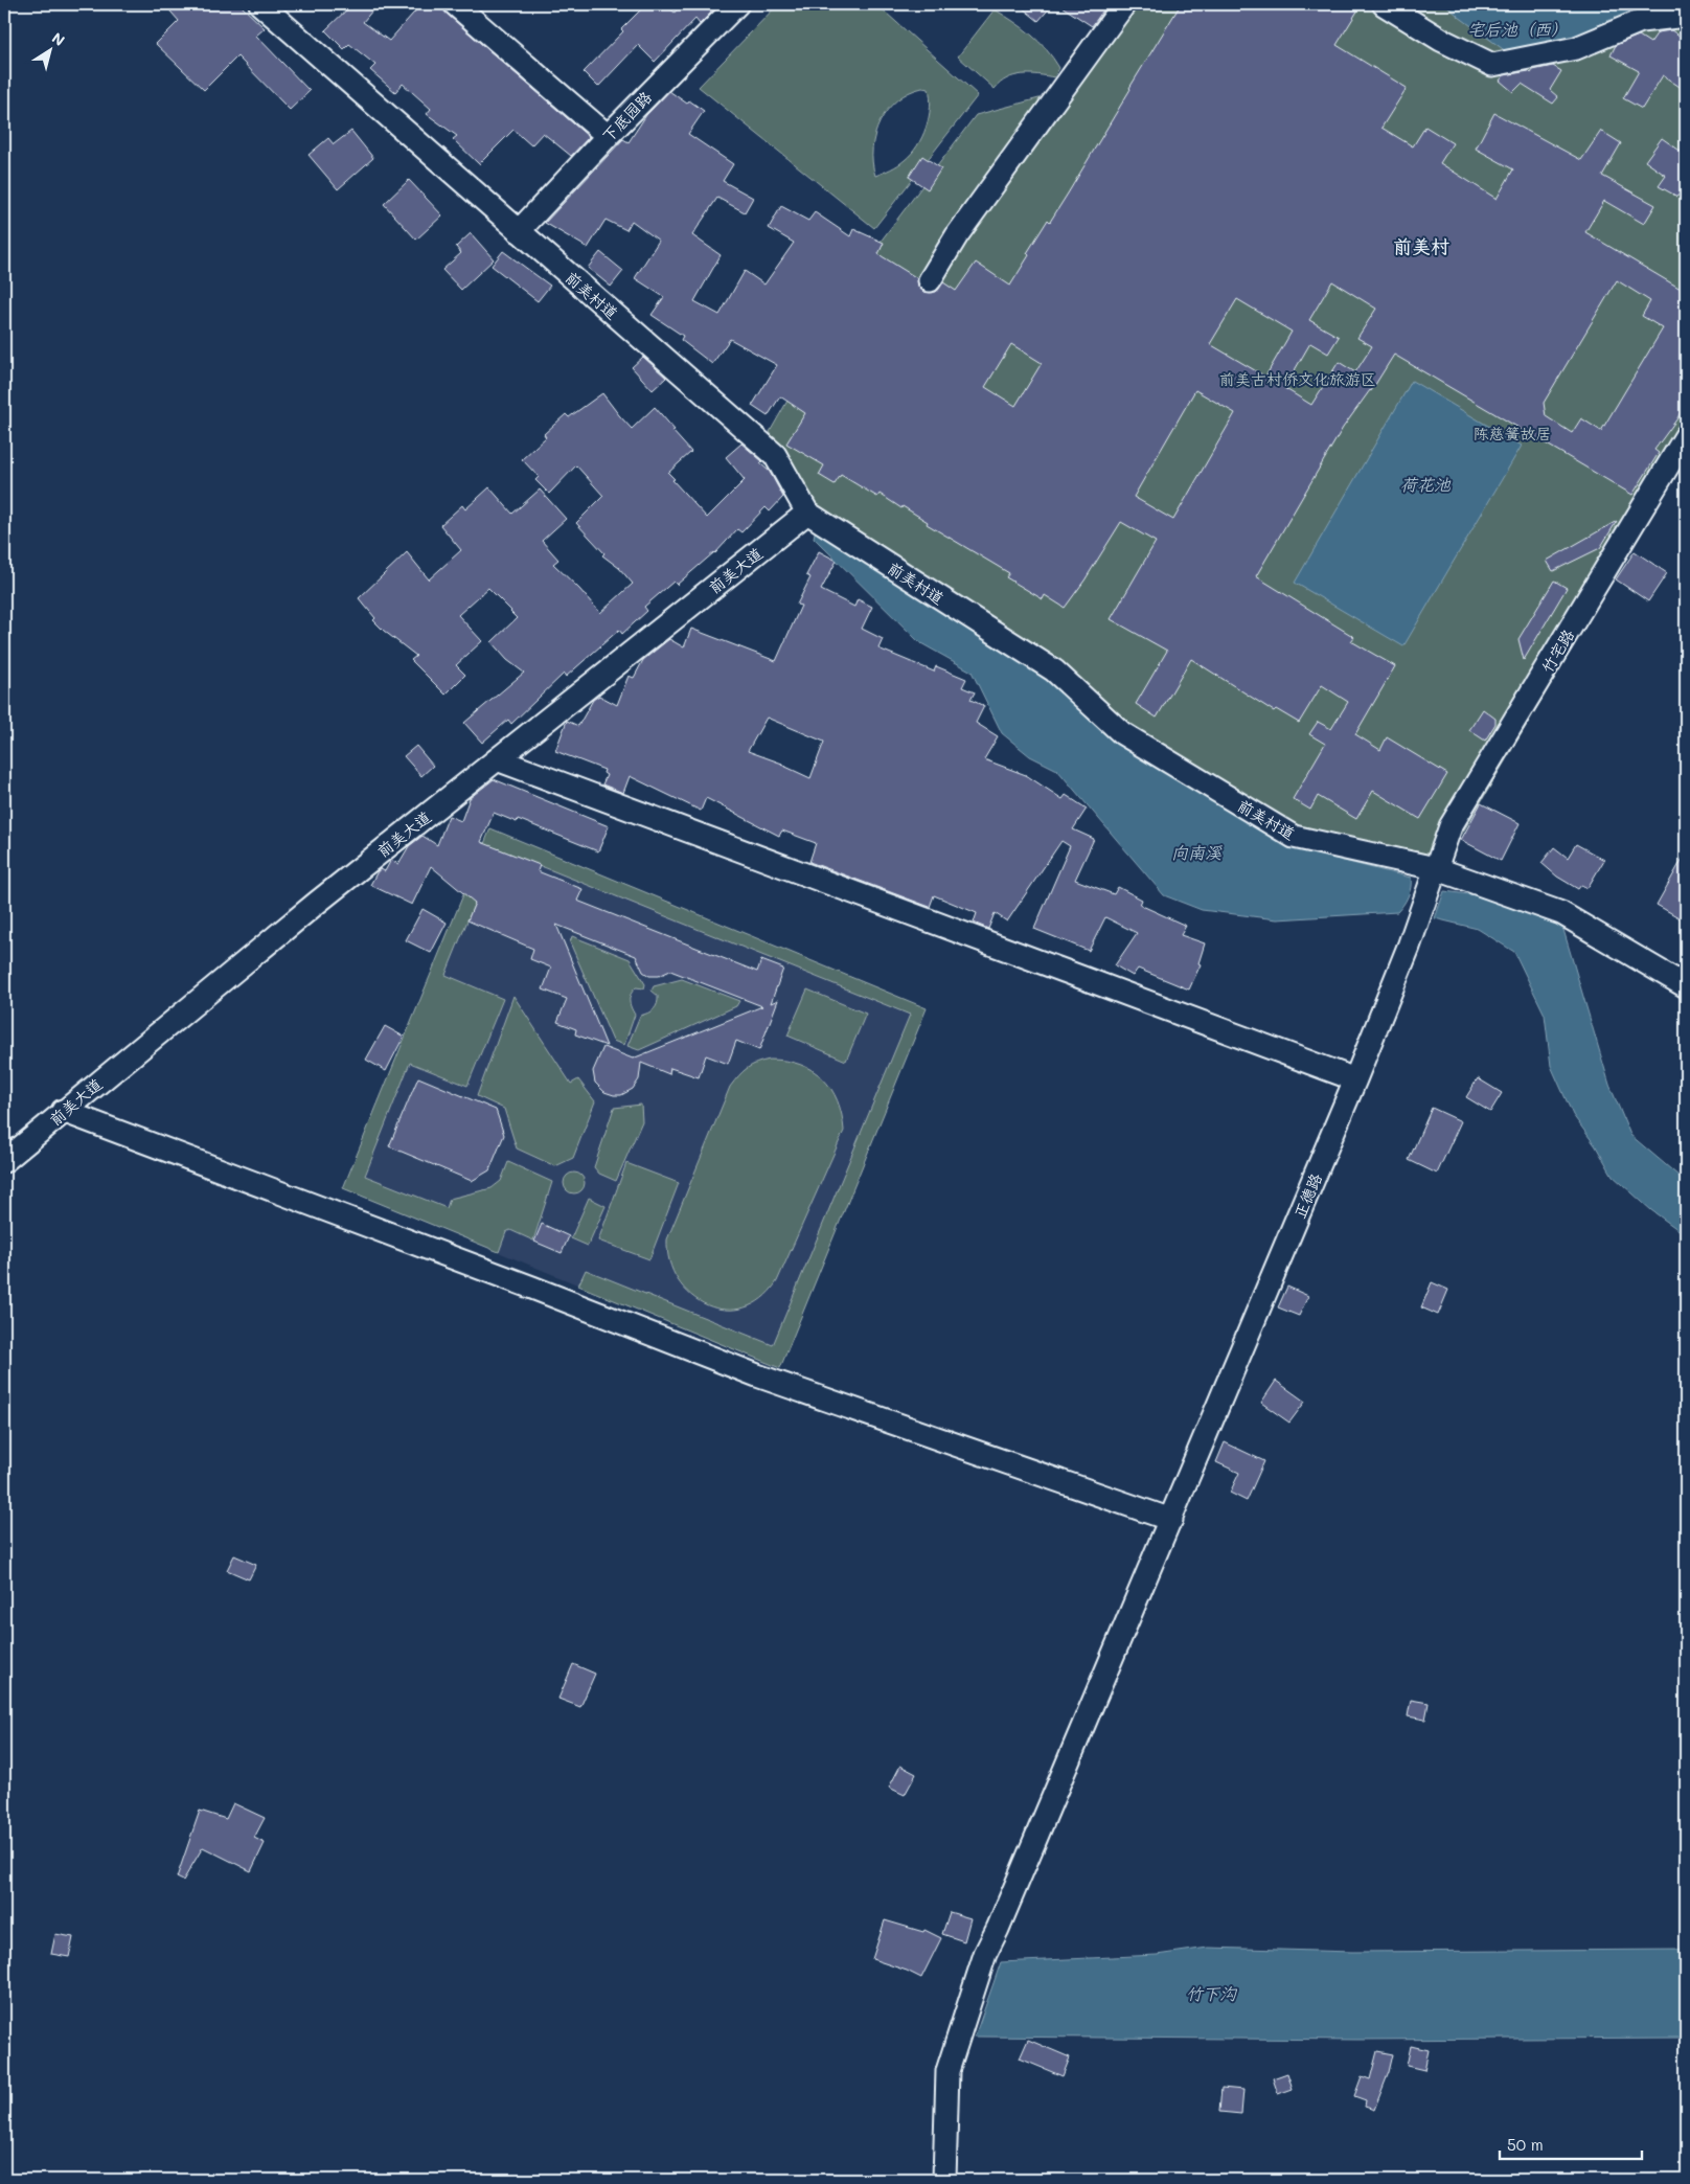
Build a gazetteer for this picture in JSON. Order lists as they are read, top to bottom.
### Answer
{
  "streets": {
    "street": [
      "下底园路",
      "前美村道",
      "前美大道",
      "竹宅路",
      "正德路"
    ]
  },
  "crossings": [
    ["下底园路", "前美村道"],
    ["前美村道", "前美大道"],
    ["前美村道", "竹宅路"],
    ["前美村道", "正德路"],
    ["竹宅路", "正德路"]
  ],
  "districts": ["前美村"],
  "water": [
    "宅后池（西）",
    "荷花池",
    "向南溪",
    "竹下沟"
  ],
  "parks": ["前美古村侨文化旅游区", "陈慈簧故居"],
  "scale_bar": "50 m",
  "north": "top right"
}
